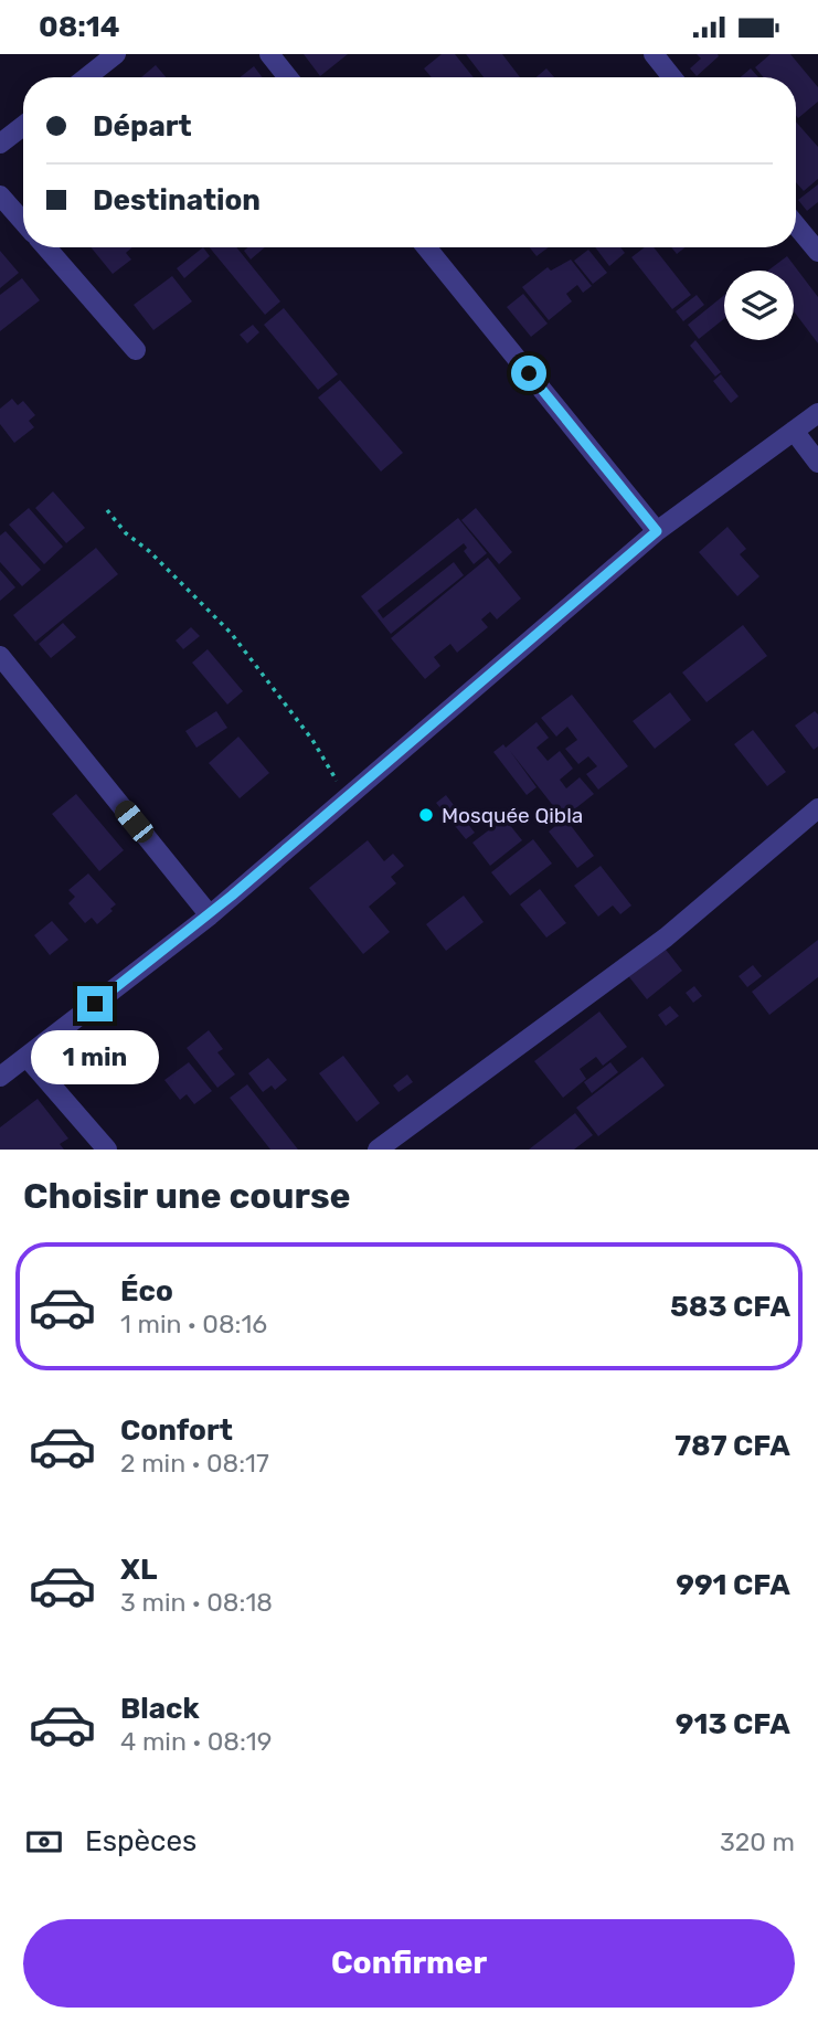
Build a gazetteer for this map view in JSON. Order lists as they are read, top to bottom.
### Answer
{
  "places": ["Mosquée Qibla"],
  "page": {
    "status": "08:14",
    "banner": ["Départ", "Destination"],
    "bubble": "1 min",
    "heading": "Choisir une course",
    "list": [
      {
        "name": "Éco",
        "note": "1 min · 08:16",
        "value": "583 CFA"
      },
      {
        "name": "Confort",
        "note": "2 min · 08:17",
        "value": "787 CFA"
      },
      {
        "name": "XL",
        "note": "3 min · 08:18",
        "value": "991 CFA"
      },
      {
        "name": "Black",
        "note": "4 min · 08:19",
        "value": "913 CFA"
      }
    ],
    "pay": ["Espèces", "320 m"],
    "buttons": "Confirmer"
  }
}
